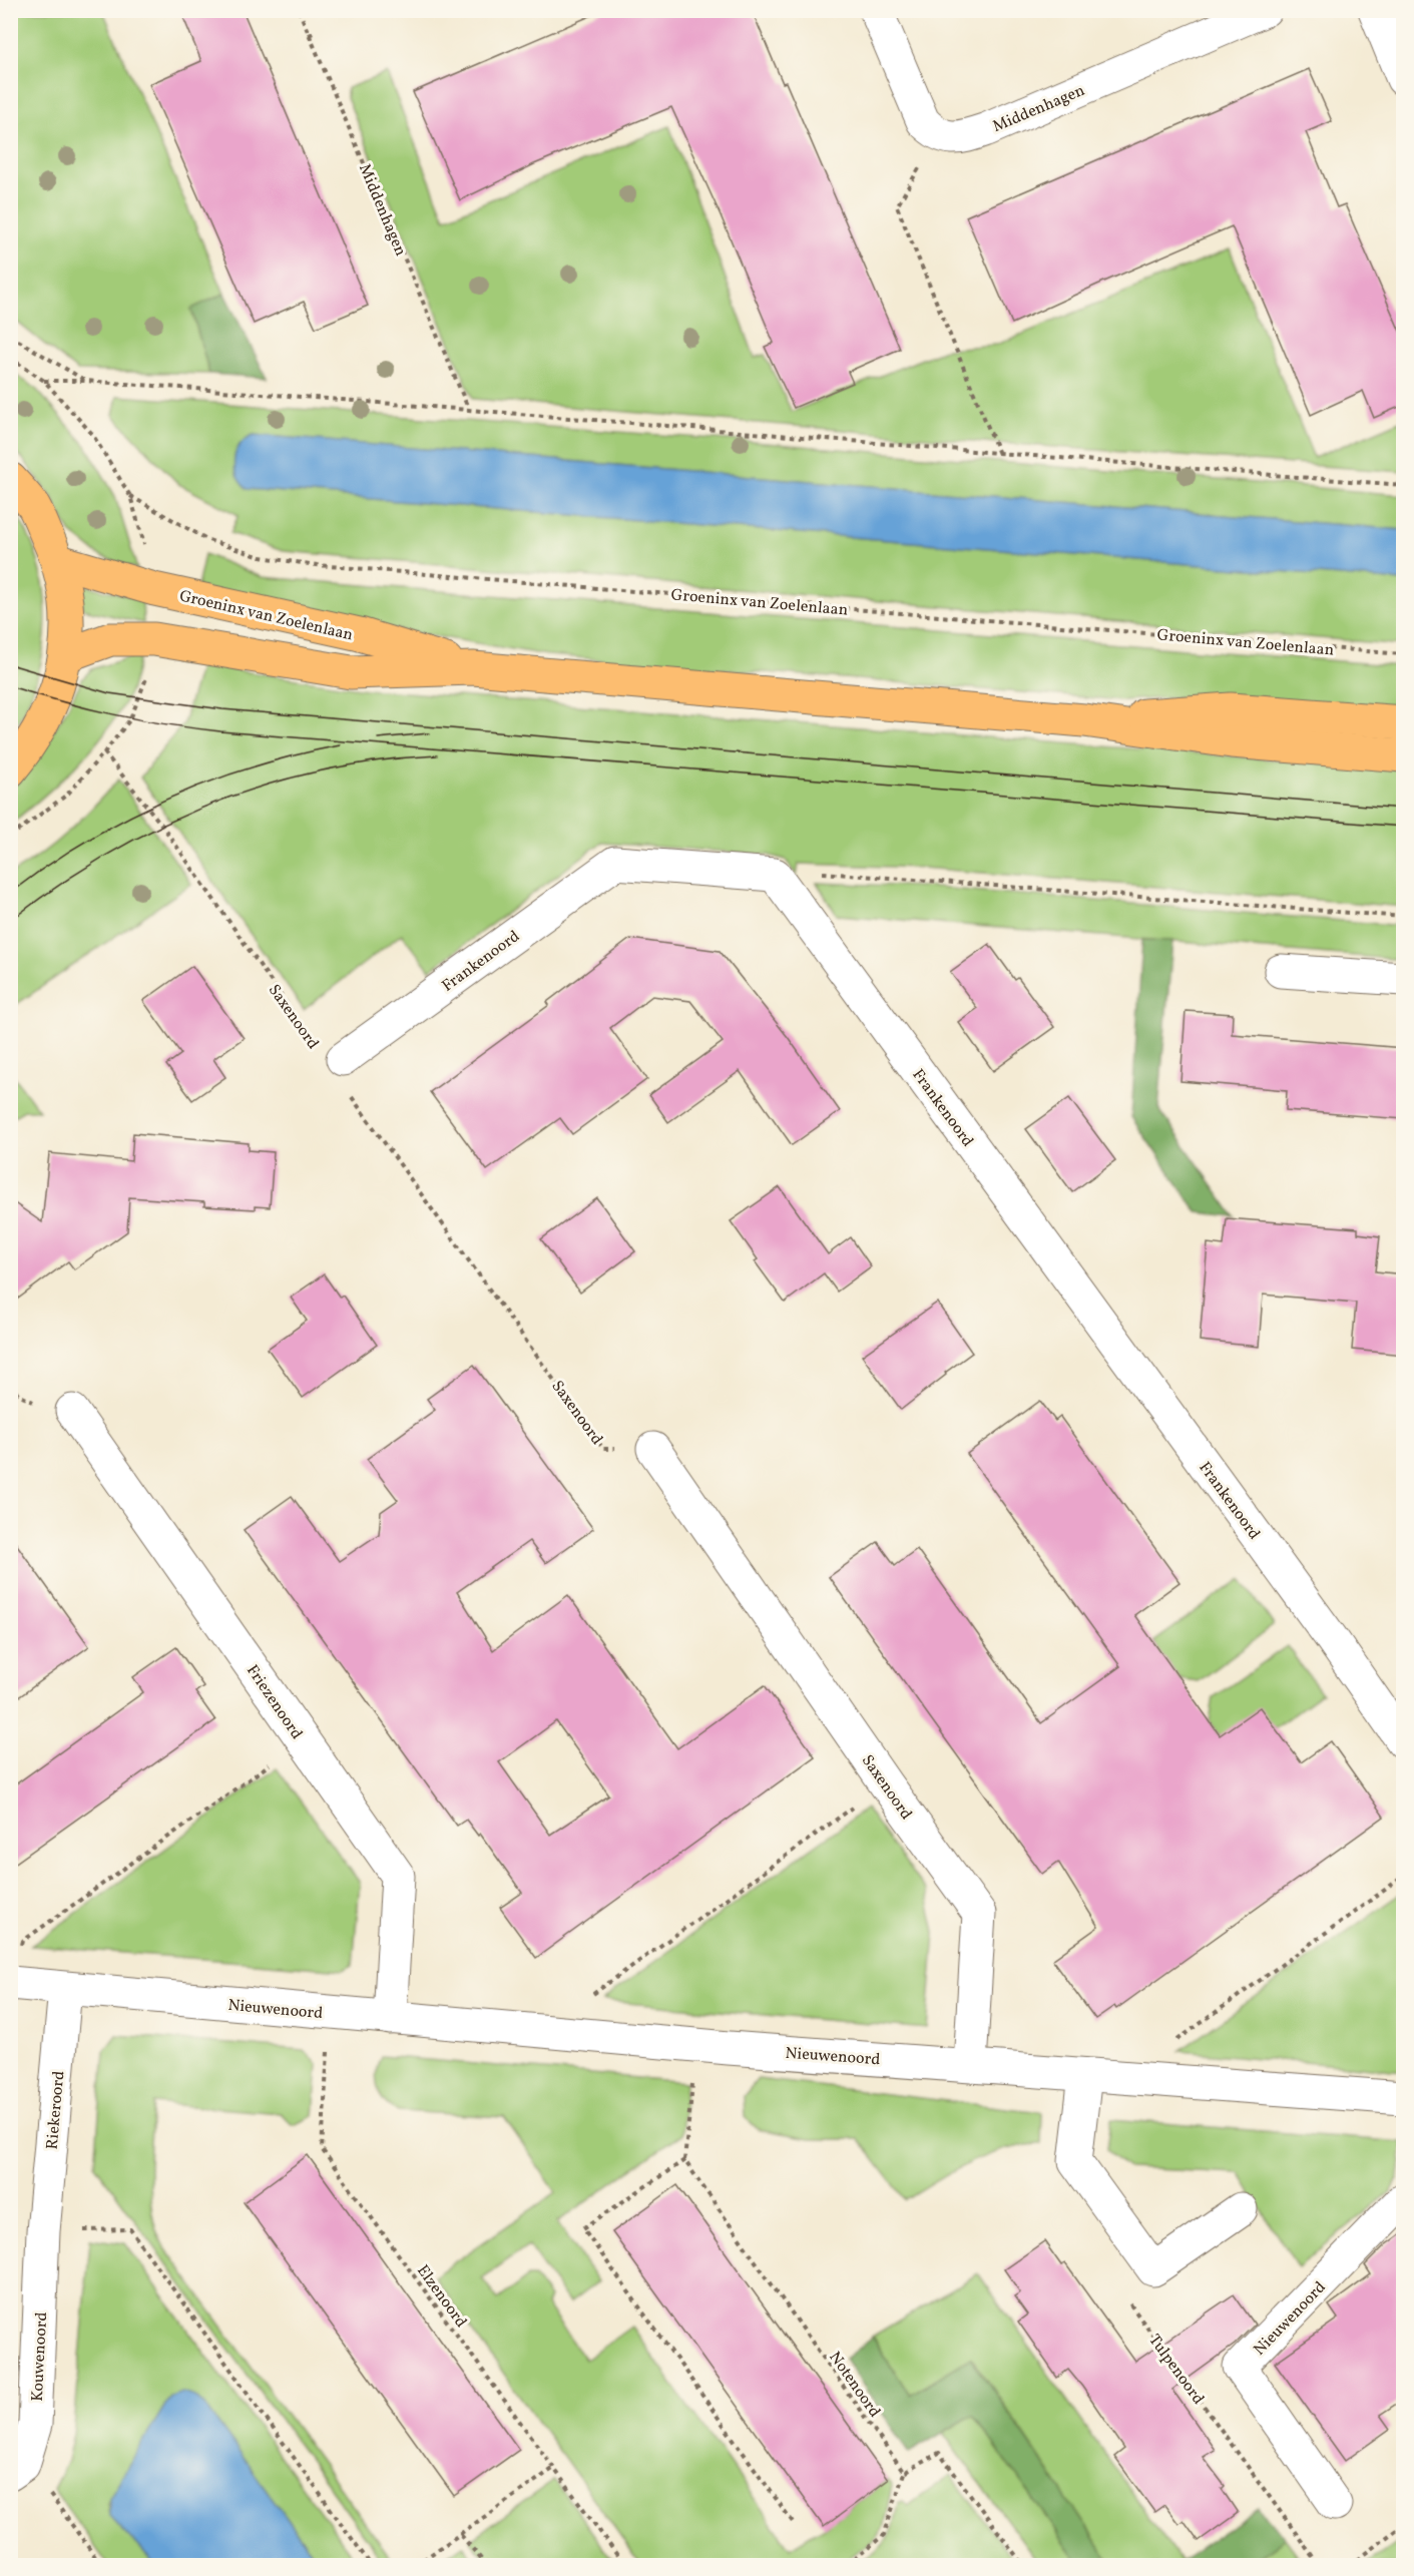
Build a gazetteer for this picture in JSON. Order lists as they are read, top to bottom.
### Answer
{
  "streets": {
    "main road": ["Groeninx van Zoelenlaan"],
    "street": [
      "Middenhagen",
      "Frankenoord",
      "Saxenoord",
      "Friezenoord",
      "Nieuwenoord",
      "Riekeroord",
      "Kouwenoord"
    ],
    "path": ["Elzenoord", "Tulpenoord", "Notenoord"]
  },
  "crossings": [
    ["Frankenoord", "Saxenoord"],
    ["Saxenoord", "Nieuwenoord"],
    ["Friezenoord", "Nieuwenoord"],
    ["Nieuwenoord", "Riekeroord"],
    ["Nieuwenoord", "Elzenoord"],
    ["Riekeroord", "Kouwenoord"]
  ]
}
